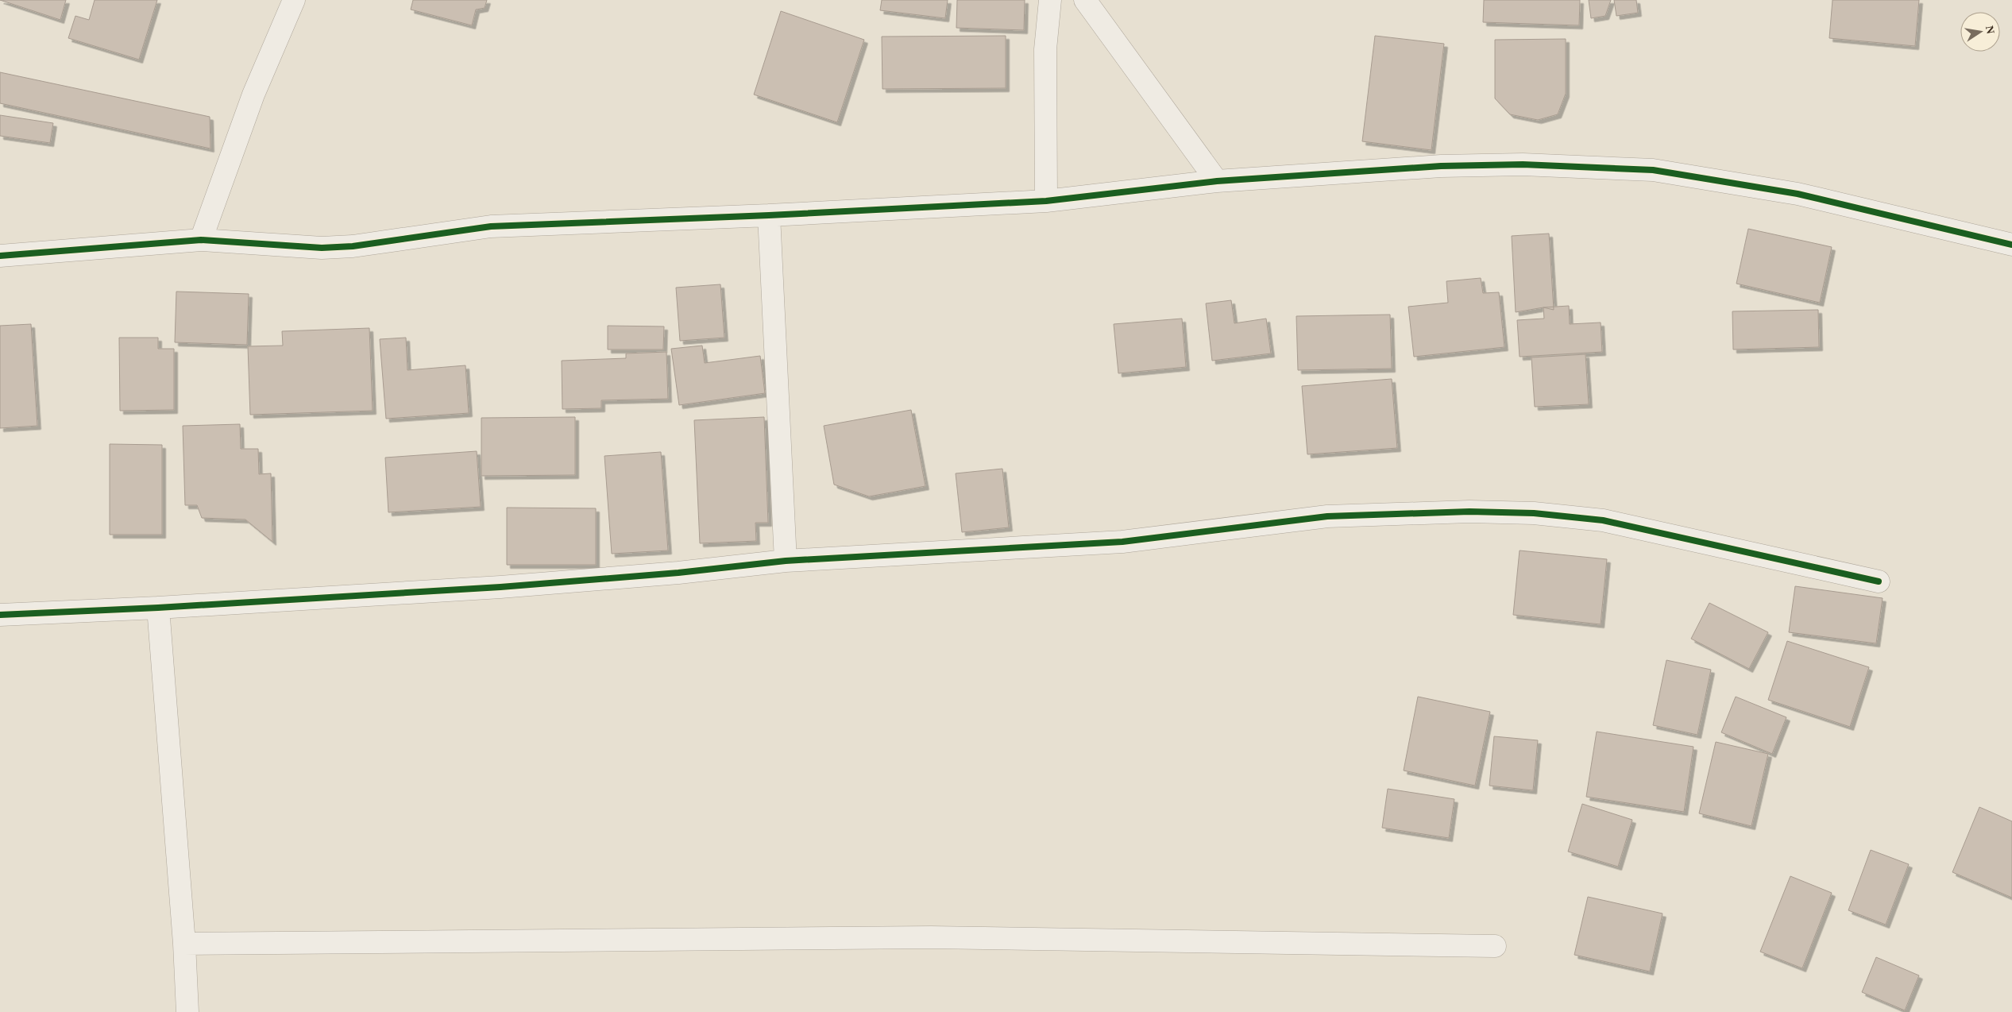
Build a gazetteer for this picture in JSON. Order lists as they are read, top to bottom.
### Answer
{
  "north": "right"
}
